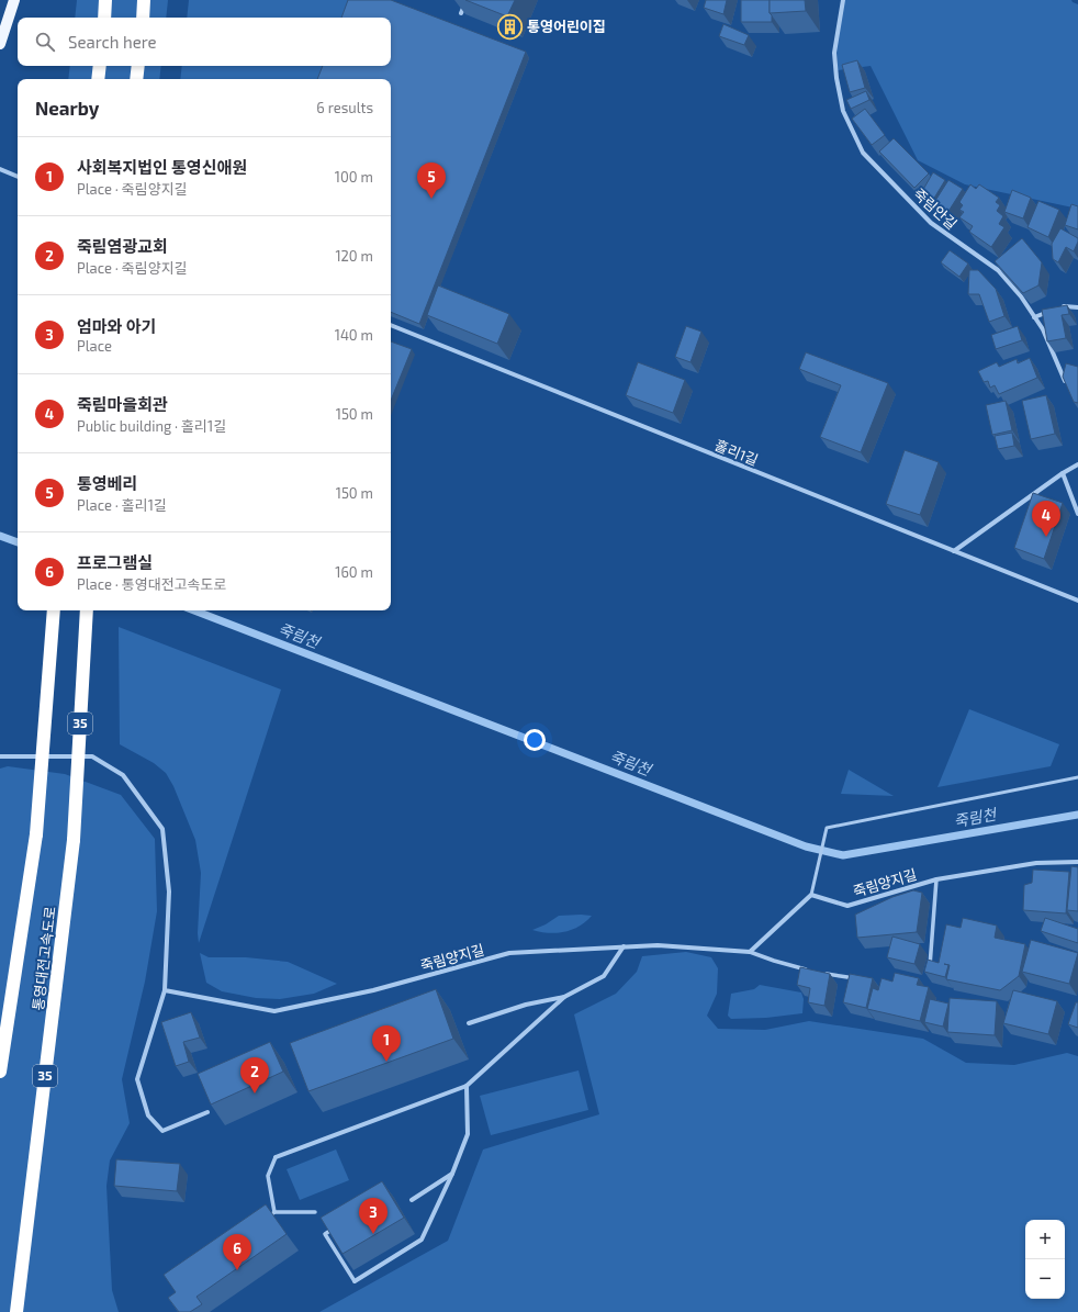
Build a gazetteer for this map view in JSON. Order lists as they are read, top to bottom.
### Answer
{
  "streets": {
    "highway": ["35", "통영대전고속도로"],
    "street": ["죽림안길", "홀리1길", "죽림양지길"]
  },
  "water": ["죽림천"],
  "places": {
    "building": ["통영어린이집"]
  },
  "page": {
    "search": "Search here",
    "heading": ["Nearby", "6 results"],
    "list": [
      {
        "mark": "1",
        "name": "사회복지법인 통영신애원",
        "note": "Place · 죽림양지길",
        "value": "100 m"
      },
      {
        "mark": "2",
        "name": "죽림염광교회",
        "note": "Place · 죽림양지길",
        "value": "120 m"
      },
      {
        "mark": "3",
        "name": "엄마와 아기",
        "note": "Place",
        "value": "140 m"
      },
      {
        "mark": "4",
        "name": "죽림마을회관",
        "note": "Public building · 홀리1길",
        "value": "150 m"
      },
      {
        "mark": "5",
        "name": "통영베리",
        "note": "Place · 홀리1길",
        "value": "150 m"
      },
      {
        "mark": "6",
        "name": "프로그램실",
        "note": "Place · 통영대전고속도로",
        "value": "160 m"
      }
    ],
    "pins": [
      "5",
      "4",
      "1",
      "2",
      "3",
      "6"
    ],
    "map_buttons": ["+", "−"]
  }
}
